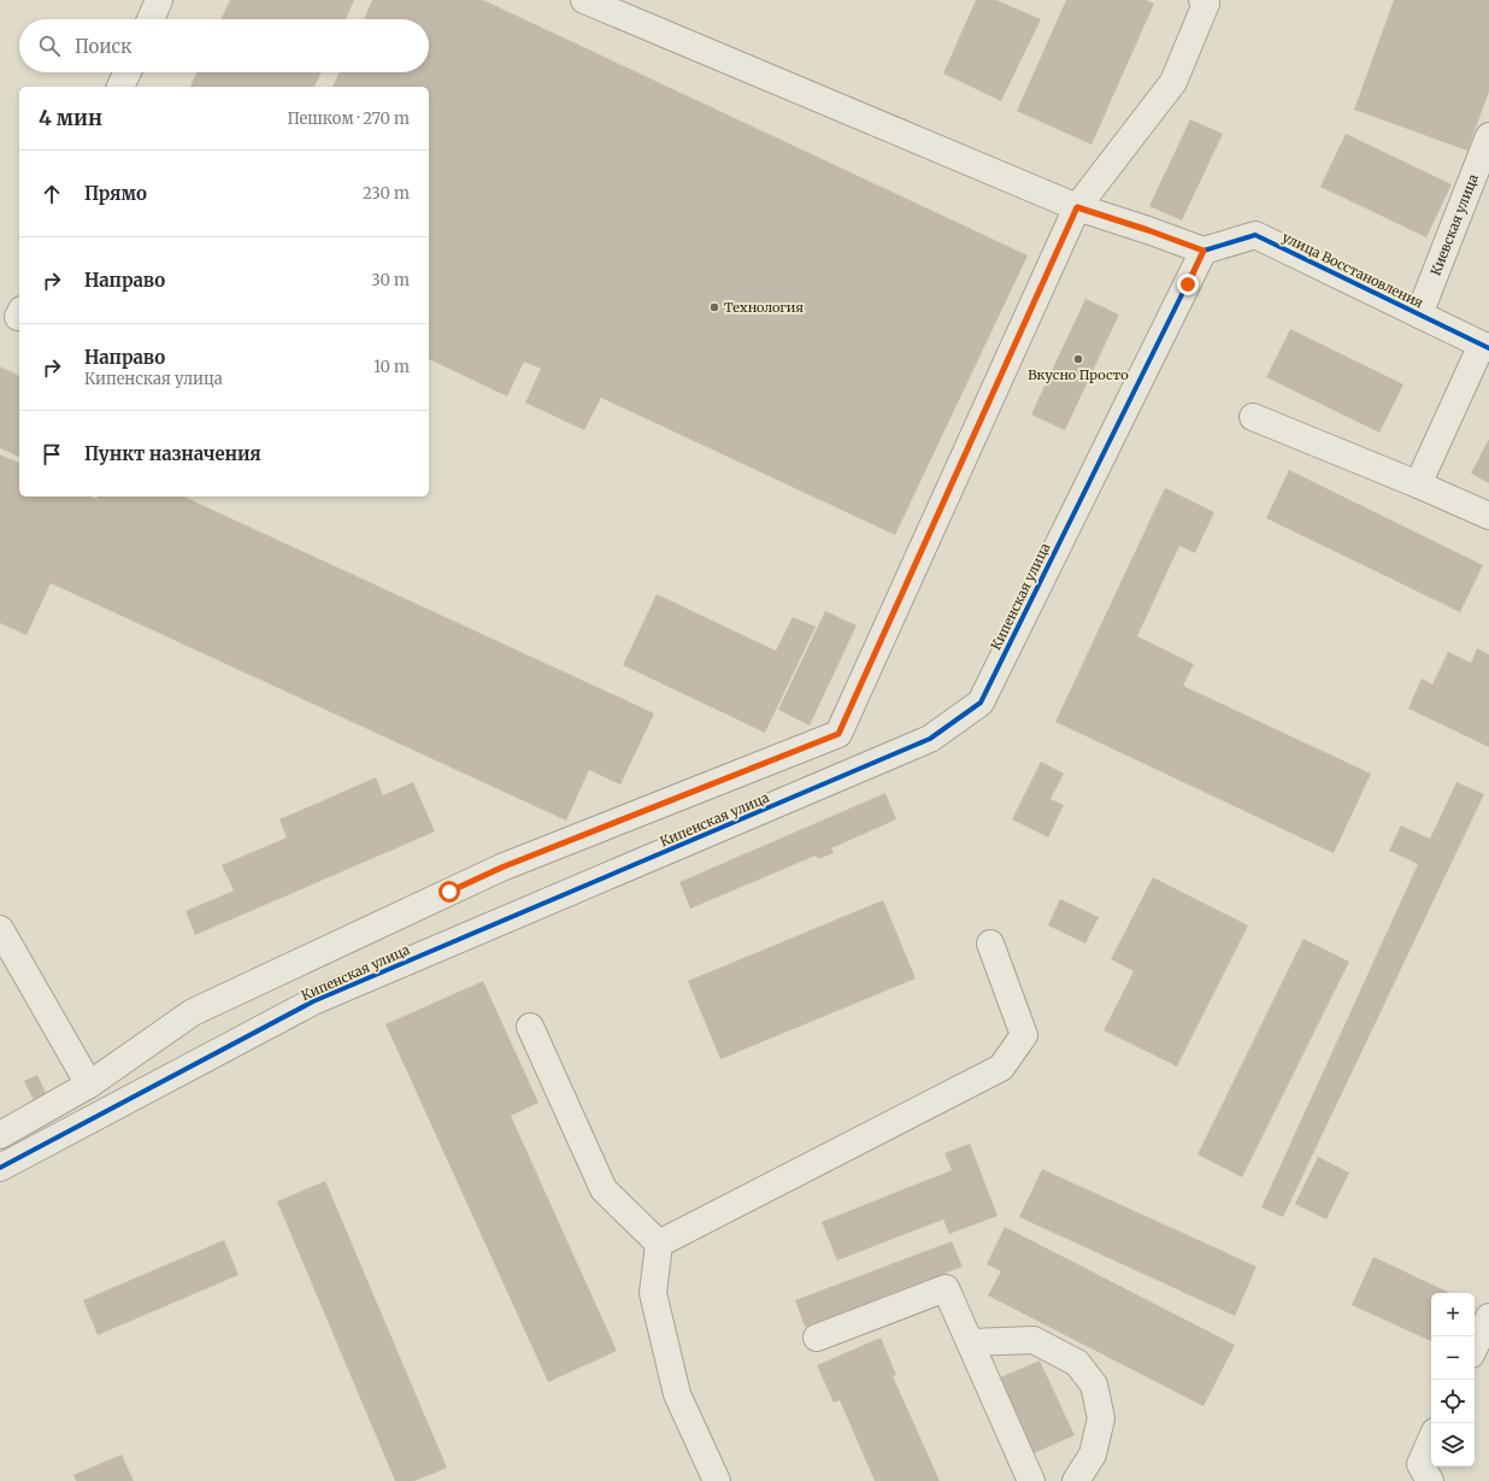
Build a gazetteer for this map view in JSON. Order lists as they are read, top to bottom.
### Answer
{
  "streets": {
    "street": ["Киевская улица", "улица Восстановления", "Кипенская улица"]
  },
  "crossings": [
    ["Киевская улица", "улица Восстановления"],
    ["улица Восстановления", "Кипенская улица"]
  ],
  "places": ["Технология", "Вкусно Просто"],
  "page": {
    "search": "Поиск",
    "heading": ["4 мин", "Пешком · 270 m"],
    "list": [
      ["Прямо", "230 m"],
      ["Направо", "30 m"],
      ["Направо", "Кипенская улица", "10 m"],
      "Пункт назначения"
    ],
    "map_buttons": ["+", "−"]
  }
}
